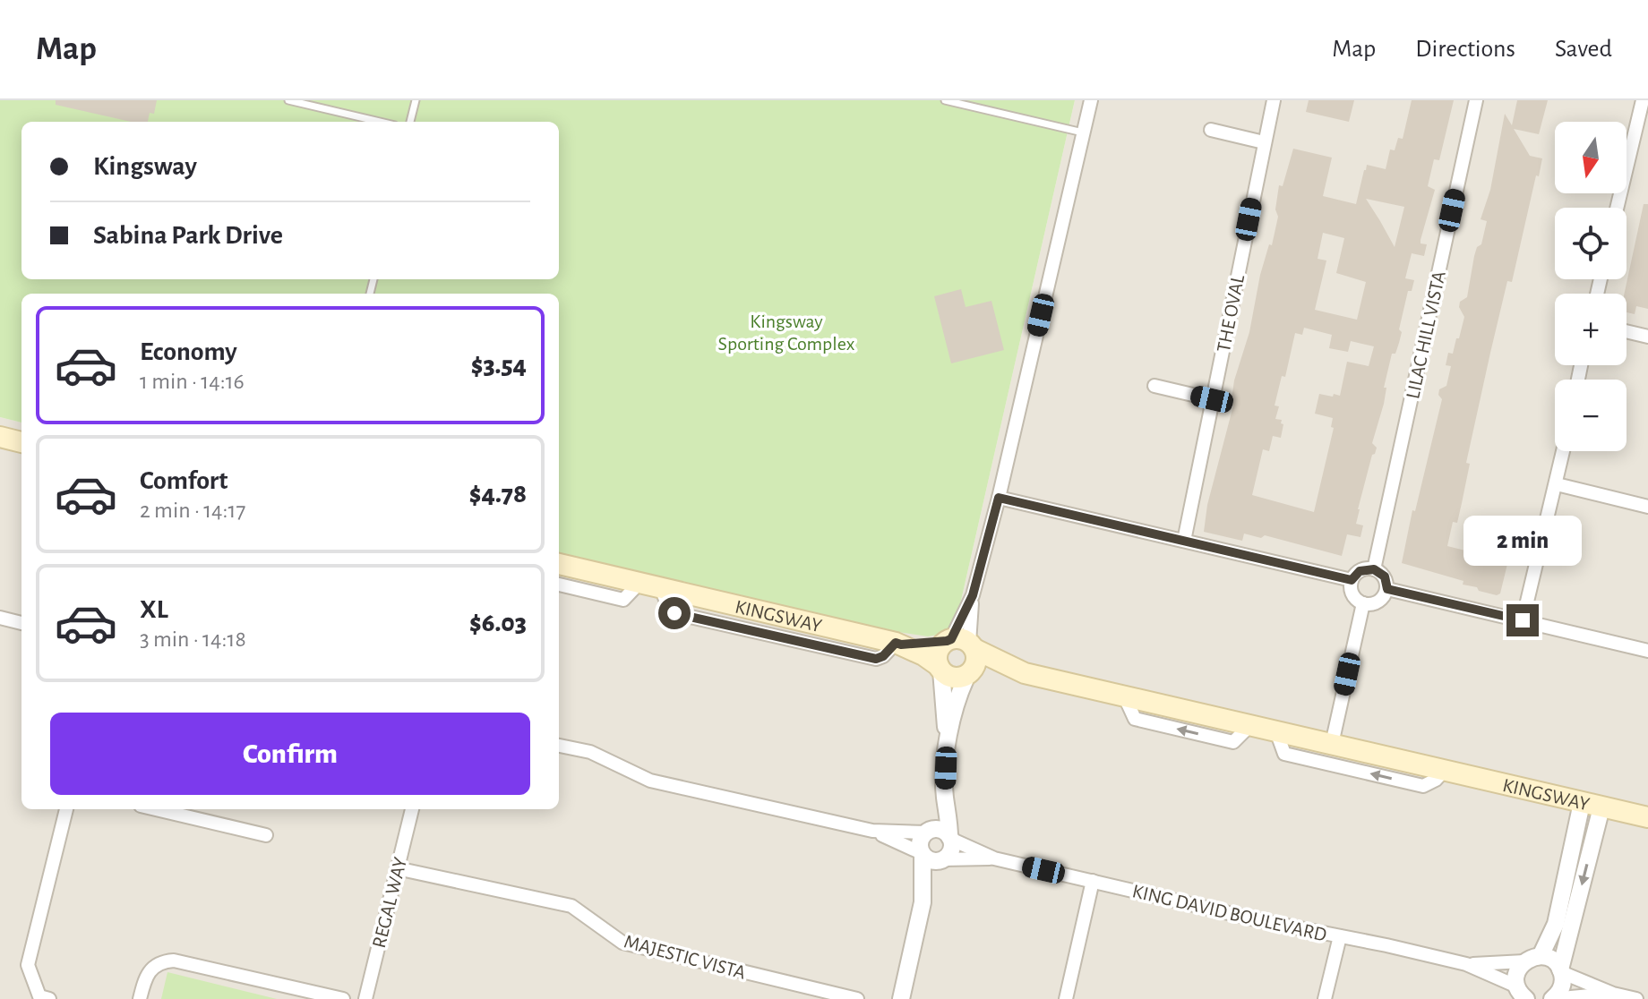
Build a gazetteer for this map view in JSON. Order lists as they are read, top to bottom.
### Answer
{
  "streets": {
    "main road": ["KINGSWAY"],
    "street": [
      "THE OVAL",
      "LILAC HILL VISTA",
      "REGAL WAY",
      "KING DAVID BOULEVARD",
      "MAJESTIC VISTA"
    ]
  },
  "crossings": [
    ["REGAL WAY", "MAJESTIC VISTA"]
  ],
  "parks": ["Kingsway Sporting Complex"],
  "north": "bottom",
  "page": {
    "header": "Map",
    "nav": ["Map", "Directions", "Saved"],
    "map_buttons": ["+", "−"],
    "banner": ["Kingsway", "Sabina Park Drive"],
    "list": [
      {
        "name": "Economy",
        "note": "1 min · 14:16",
        "value": "$3.54"
      },
      {
        "name": "Comfort",
        "note": "2 min · 14:17",
        "value": "$4.78"
      },
      {
        "name": "XL",
        "note": "3 min · 14:18",
        "value": "$6.03"
      }
    ],
    "bubble": "2 min",
    "buttons": "Confirm"
  }
}
